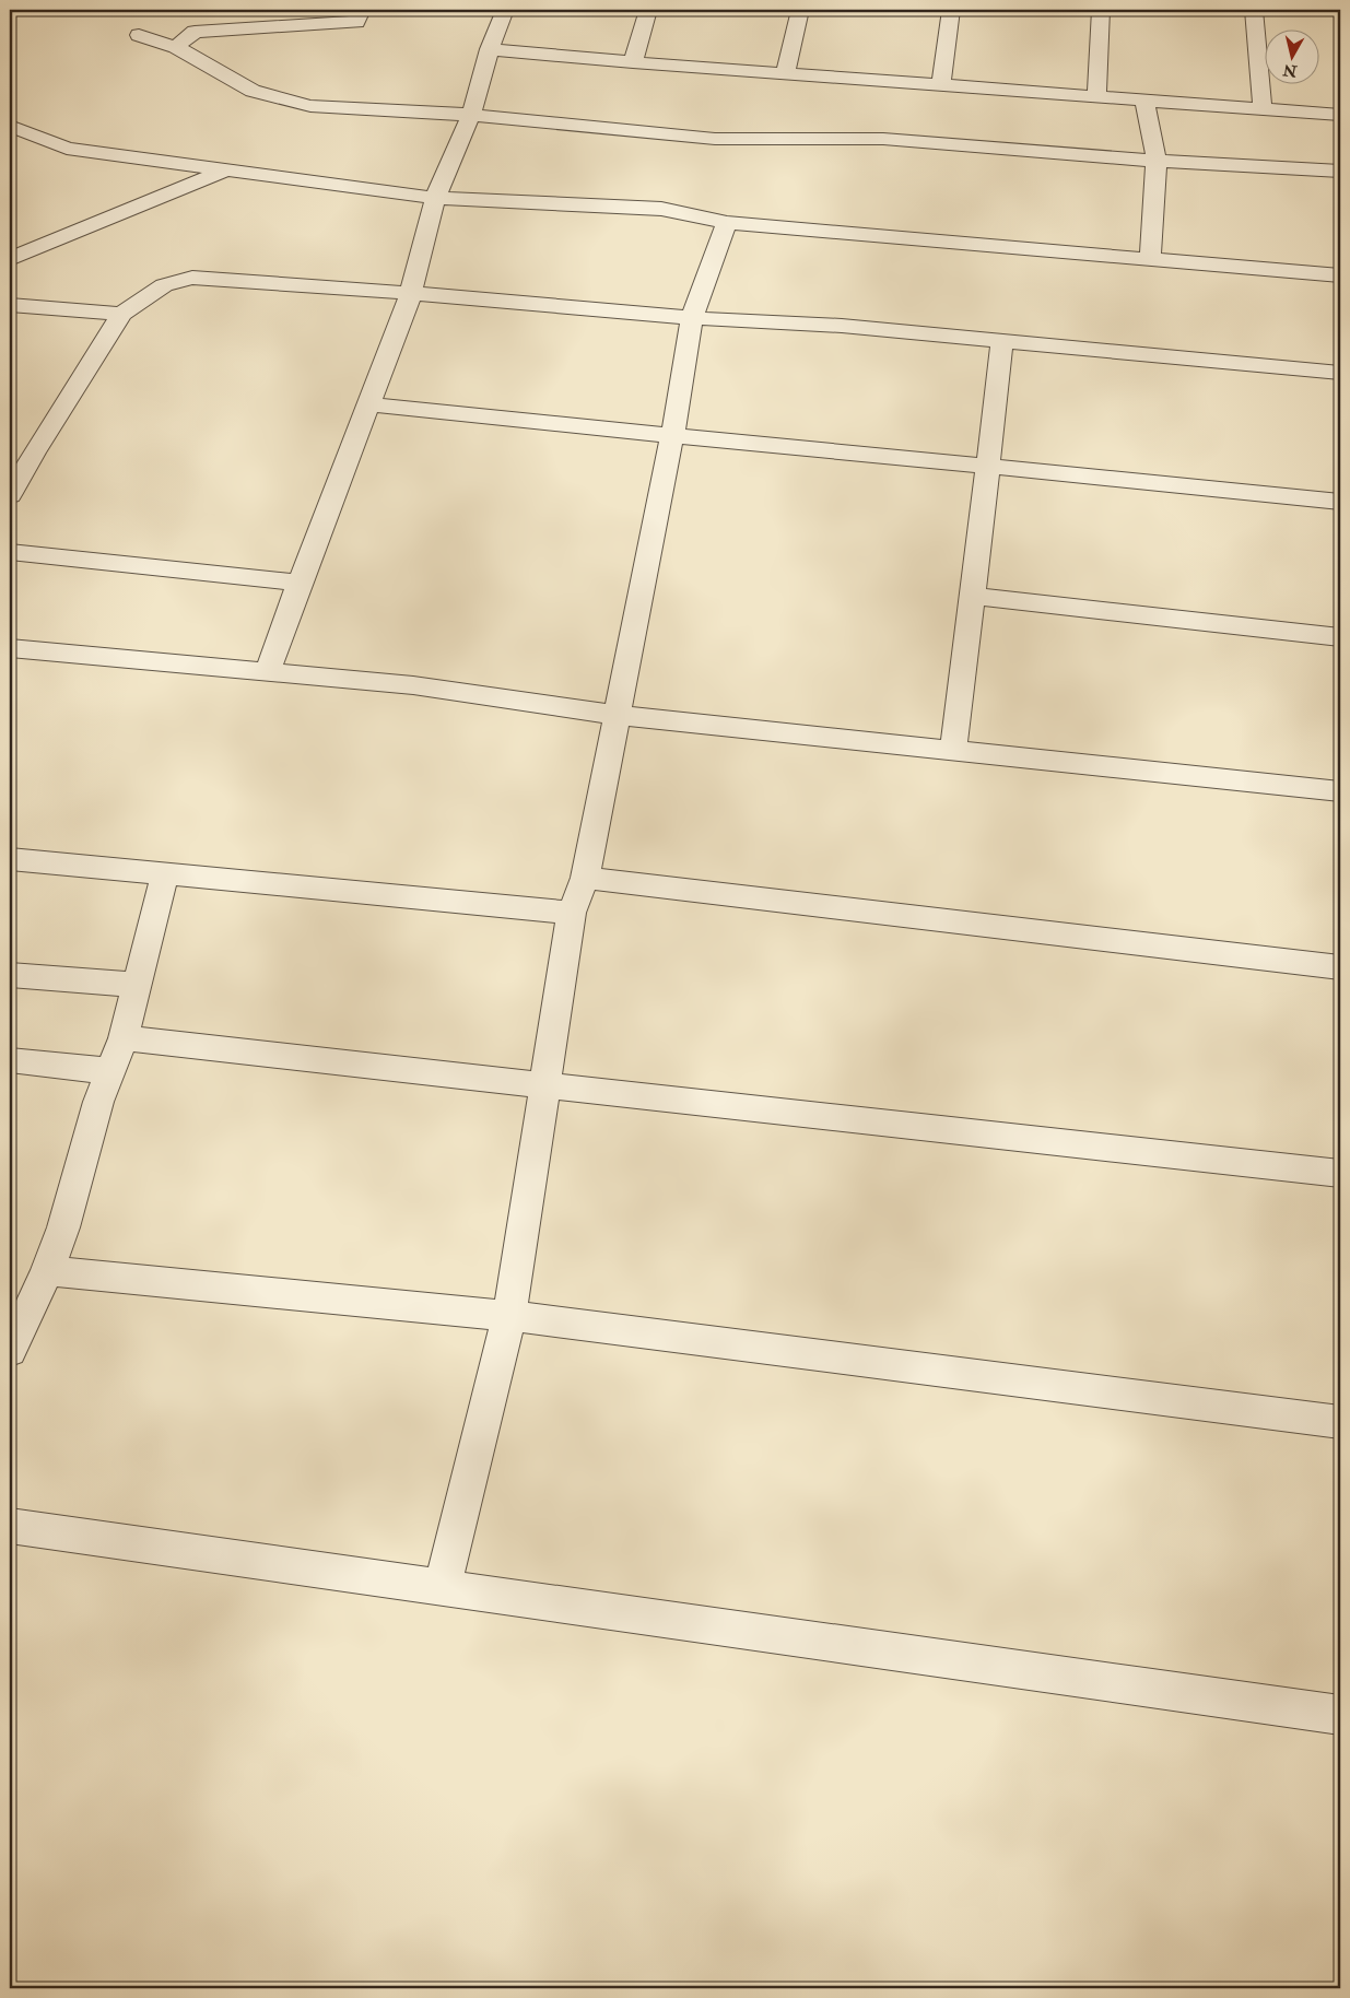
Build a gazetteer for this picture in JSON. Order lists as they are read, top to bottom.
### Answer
{
  "north": "bottom"
}
